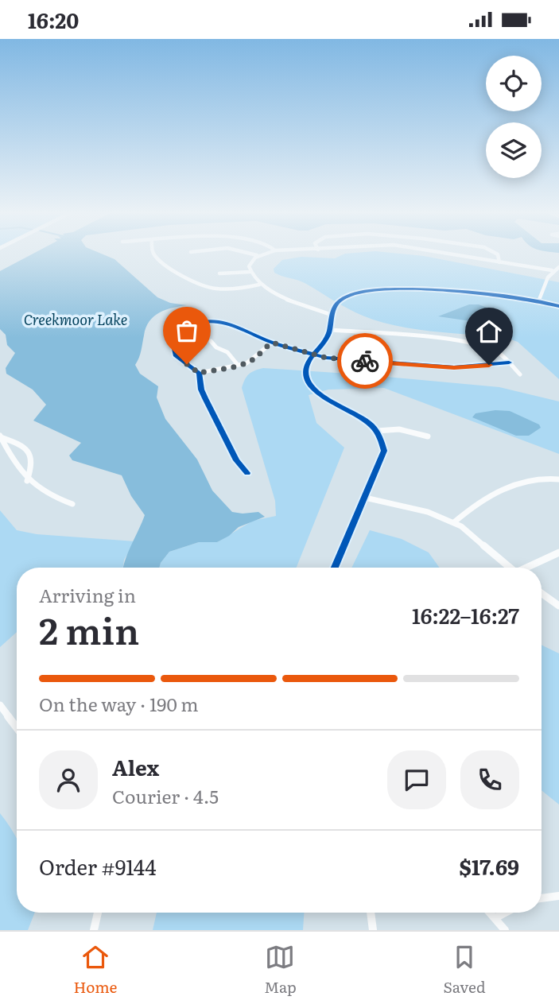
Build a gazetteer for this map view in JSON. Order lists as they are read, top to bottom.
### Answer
{
  "water": ["Creekmoor Lake"],
  "page": {
    "status": "16:20",
    "heading": ["2 min", "Arriving in", "16:22–16:27"],
    "panel": [
      "Alex",
      "Courier · 4.5",
      "Order #9144",
      "$17.69"
    ],
    "bar": "On the way · 190 m",
    "tabs": ["Home", "Map", "Saved"]
  }
}
